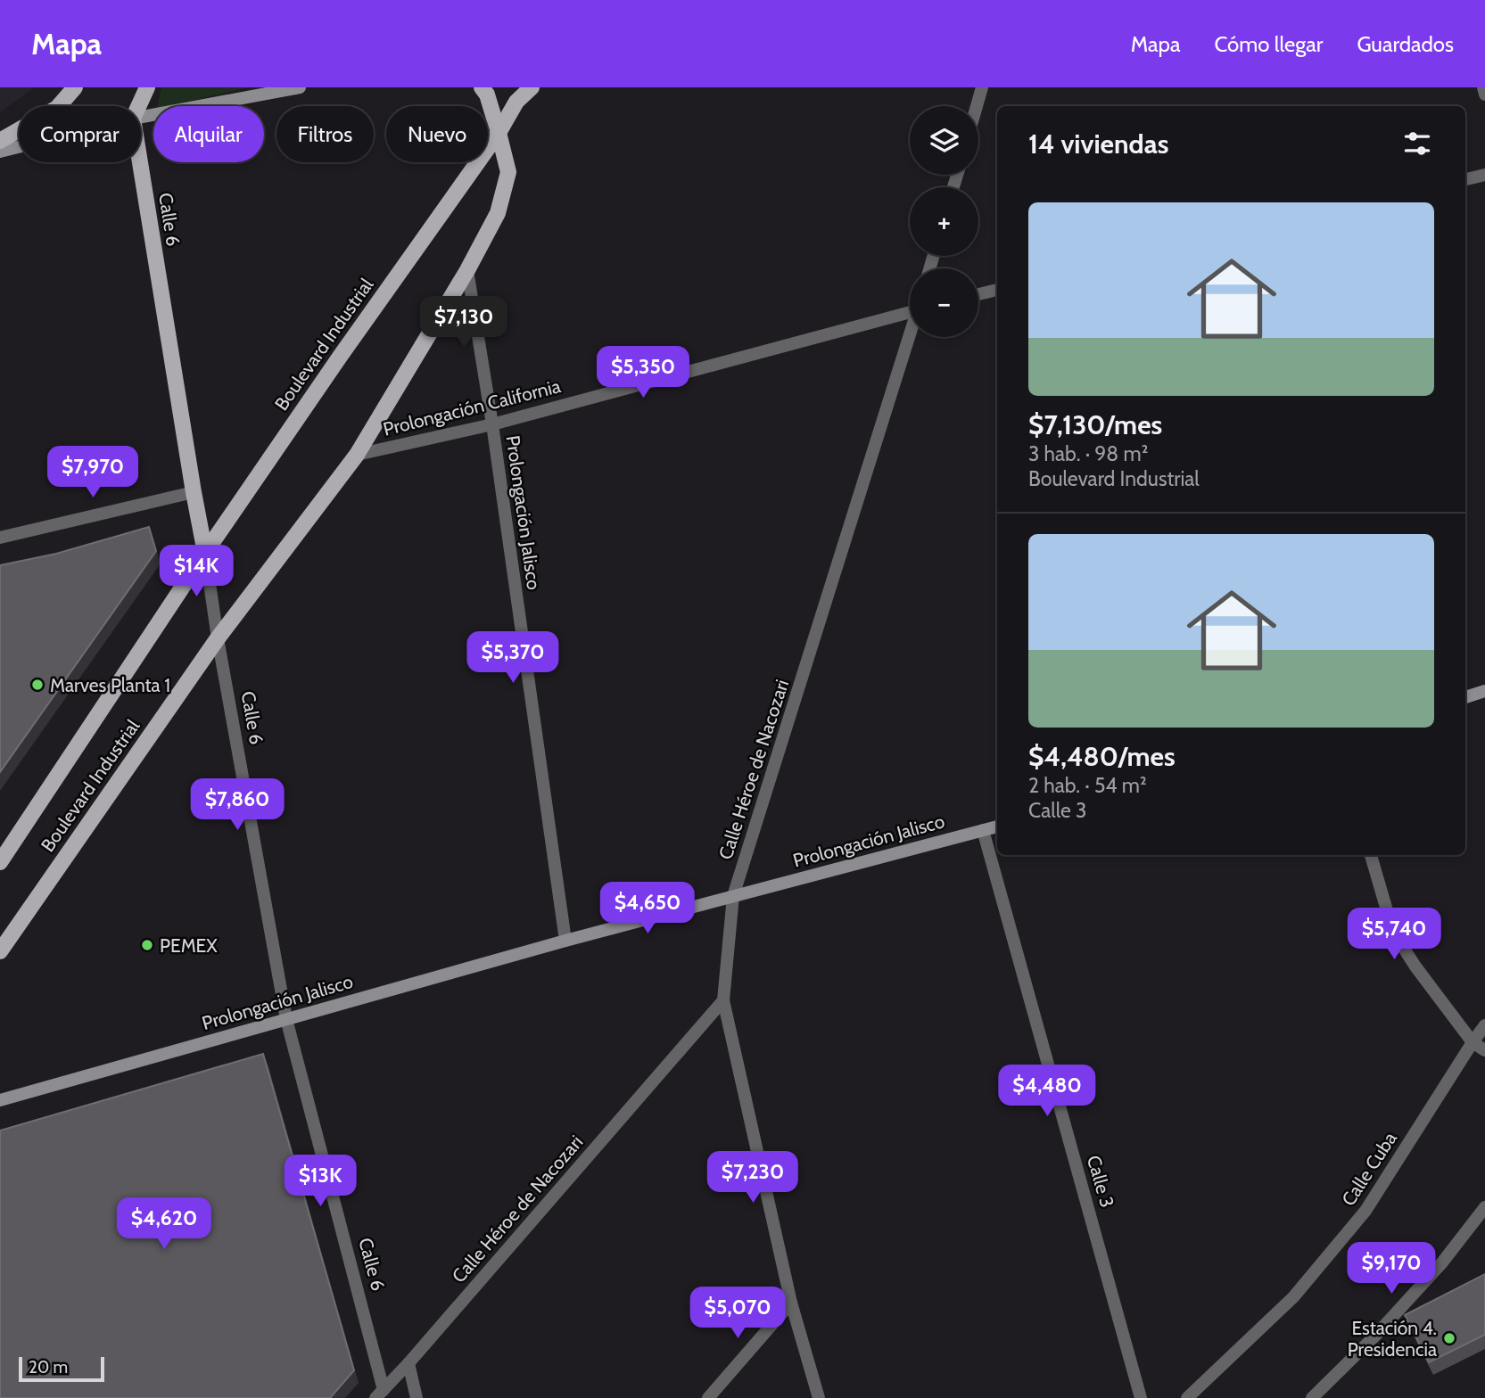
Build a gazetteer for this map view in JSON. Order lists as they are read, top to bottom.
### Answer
{
  "streets": {
    "main road": ["Calle 6", "Boulevard Industrial", "Prolongación Jalisco"],
    "street": [
      "Prolongación California",
      "Calle Héroe de Nacozari",
      "Calle Cuba",
      "Calle 3"
    ]
  },
  "crossings": [
    ["Calle 6", "Boulevard Industrial"],
    ["Calle 6", "Prolongación Jalisco"],
    ["Calle 6", "Calle Héroe de Nacozari"],
    ["Boulevard Industrial", "Prolongación California"],
    ["Boulevard Industrial", "Prolongación Jalisco"],
    ["Prolongación California", "Prolongación Jalisco"],
    ["Prolongación Jalisco", "Calle Héroe de Nacozari"],
    ["Prolongación Jalisco", "Calle 3"]
  ],
  "places": ["Marves Planta 1", "PEMEX", "Estación 4. Presidencia"],
  "scale_bar": "20 m",
  "page": {
    "header": "Mapa",
    "nav": ["Mapa", "Cómo llegar", "Guardados"],
    "map_buttons": ["+", "−"],
    "chip": [
      "Comprar",
      "Alquilar",
      "Filtros",
      "Nuevo"
    ],
    "heading": "14 viviendas",
    "list": [
      {
        "name": "$7,130/mes",
        "note": "3 hab. · 98 m² · Boulevard Industrial"
      },
      {
        "name": "$4,480/mes",
        "note": "2 hab. · 54 m² · Calle 3"
      }
    ],
    "price": [
      "$7,130",
      "$5,350",
      "$7,970",
      "$14K",
      "$5,370",
      "$7,860",
      "$4,650",
      "$5,740",
      "$4,480",
      "$7,230",
      "$13K",
      "$4,620",
      "$9,170",
      "$5,070"
    ],
    "scale": "20 m"
  }
}
